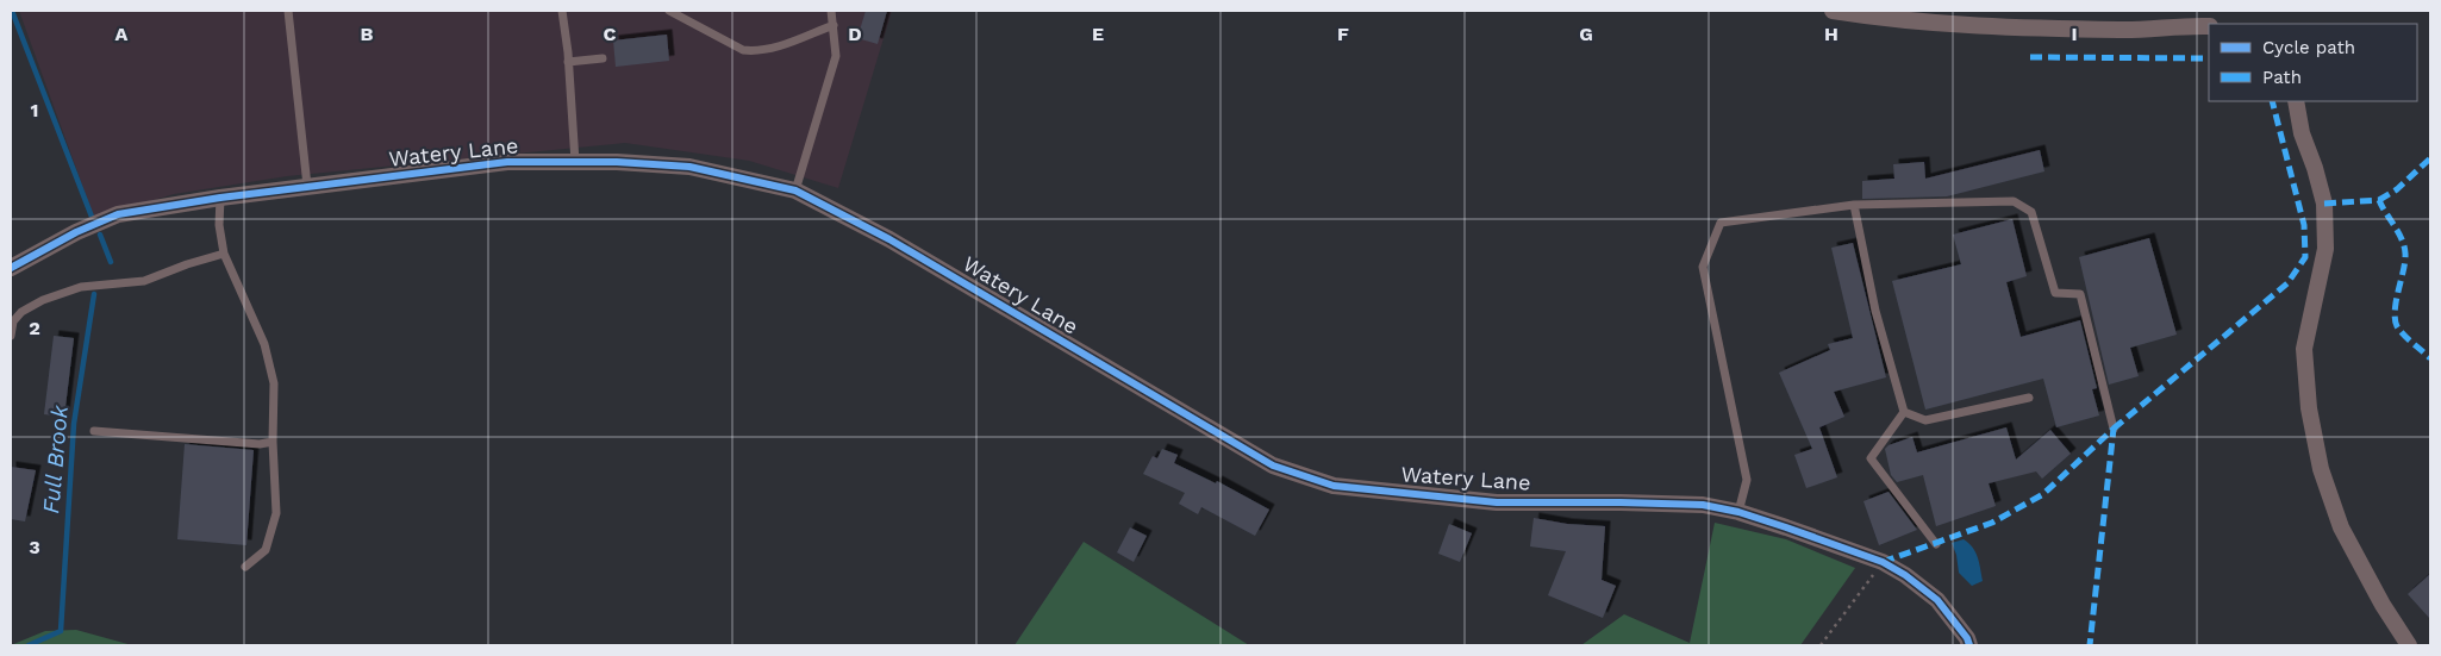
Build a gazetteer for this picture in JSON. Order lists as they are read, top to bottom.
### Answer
{
  "streets": {
    "street": ["Watery Lane"]
  },
  "water": ["Full Brook"],
  "legend": ["Cycle path", "Path"],
  "grid": {
    "columns": [
      "A",
      "B",
      "C",
      "D",
      "E",
      "F",
      "G",
      "H",
      "I"
    ],
    "rows": ["1", "2", "3"]
  }
}
